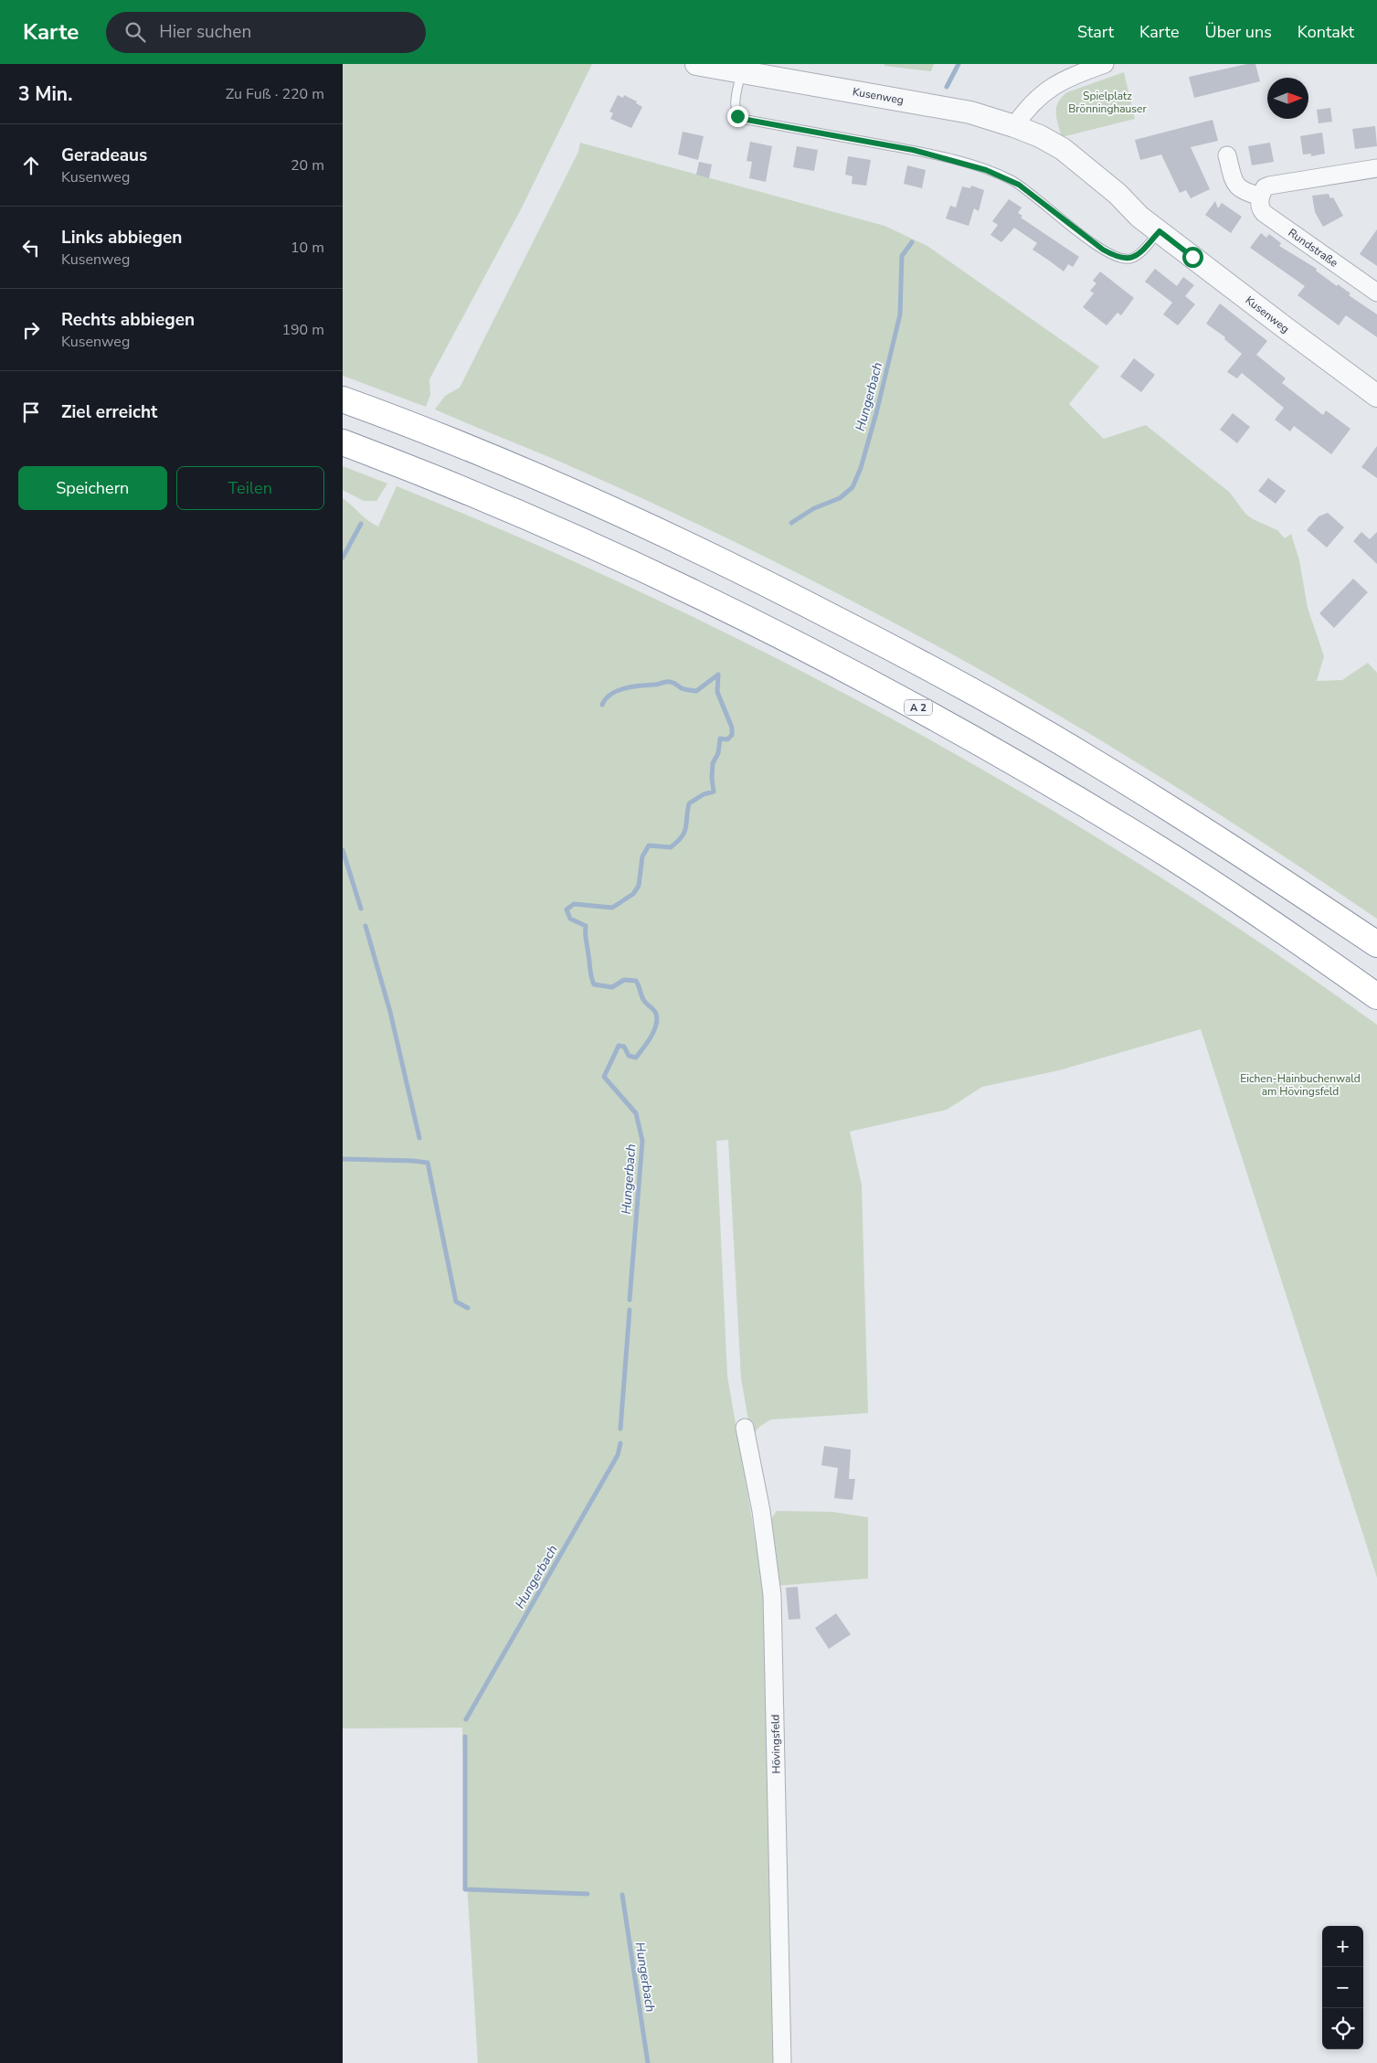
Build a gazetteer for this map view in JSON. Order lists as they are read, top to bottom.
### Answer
{
  "streets": {
    "highway": ["A 2"],
    "street": ["Kusenweg", "Rundstraße", "Hövingsfeld"]
  },
  "water": ["Hungerbach"],
  "parks": ["Spielplatz Brönninghauser", "Eichen-Hainbuchenwald am Hövingsfeld"],
  "north": "right",
  "page": {
    "header": "Karte",
    "search": "Hier suchen",
    "nav": [
      "Start",
      "Karte",
      "Über uns",
      "Kontakt"
    ],
    "heading": ["3 Min.", "Zu Fuß · 220 m"],
    "list": [
      ["Geradeaus", "Kusenweg", "20 m"],
      ["Links abbiegen", "Kusenweg", "10 m"],
      ["Rechts abbiegen", "Kusenweg", "190 m"],
      "Ziel erreicht"
    ],
    "buttons": ["Speichern", "Teilen"],
    "map_buttons": ["+", "−"]
  }
}
